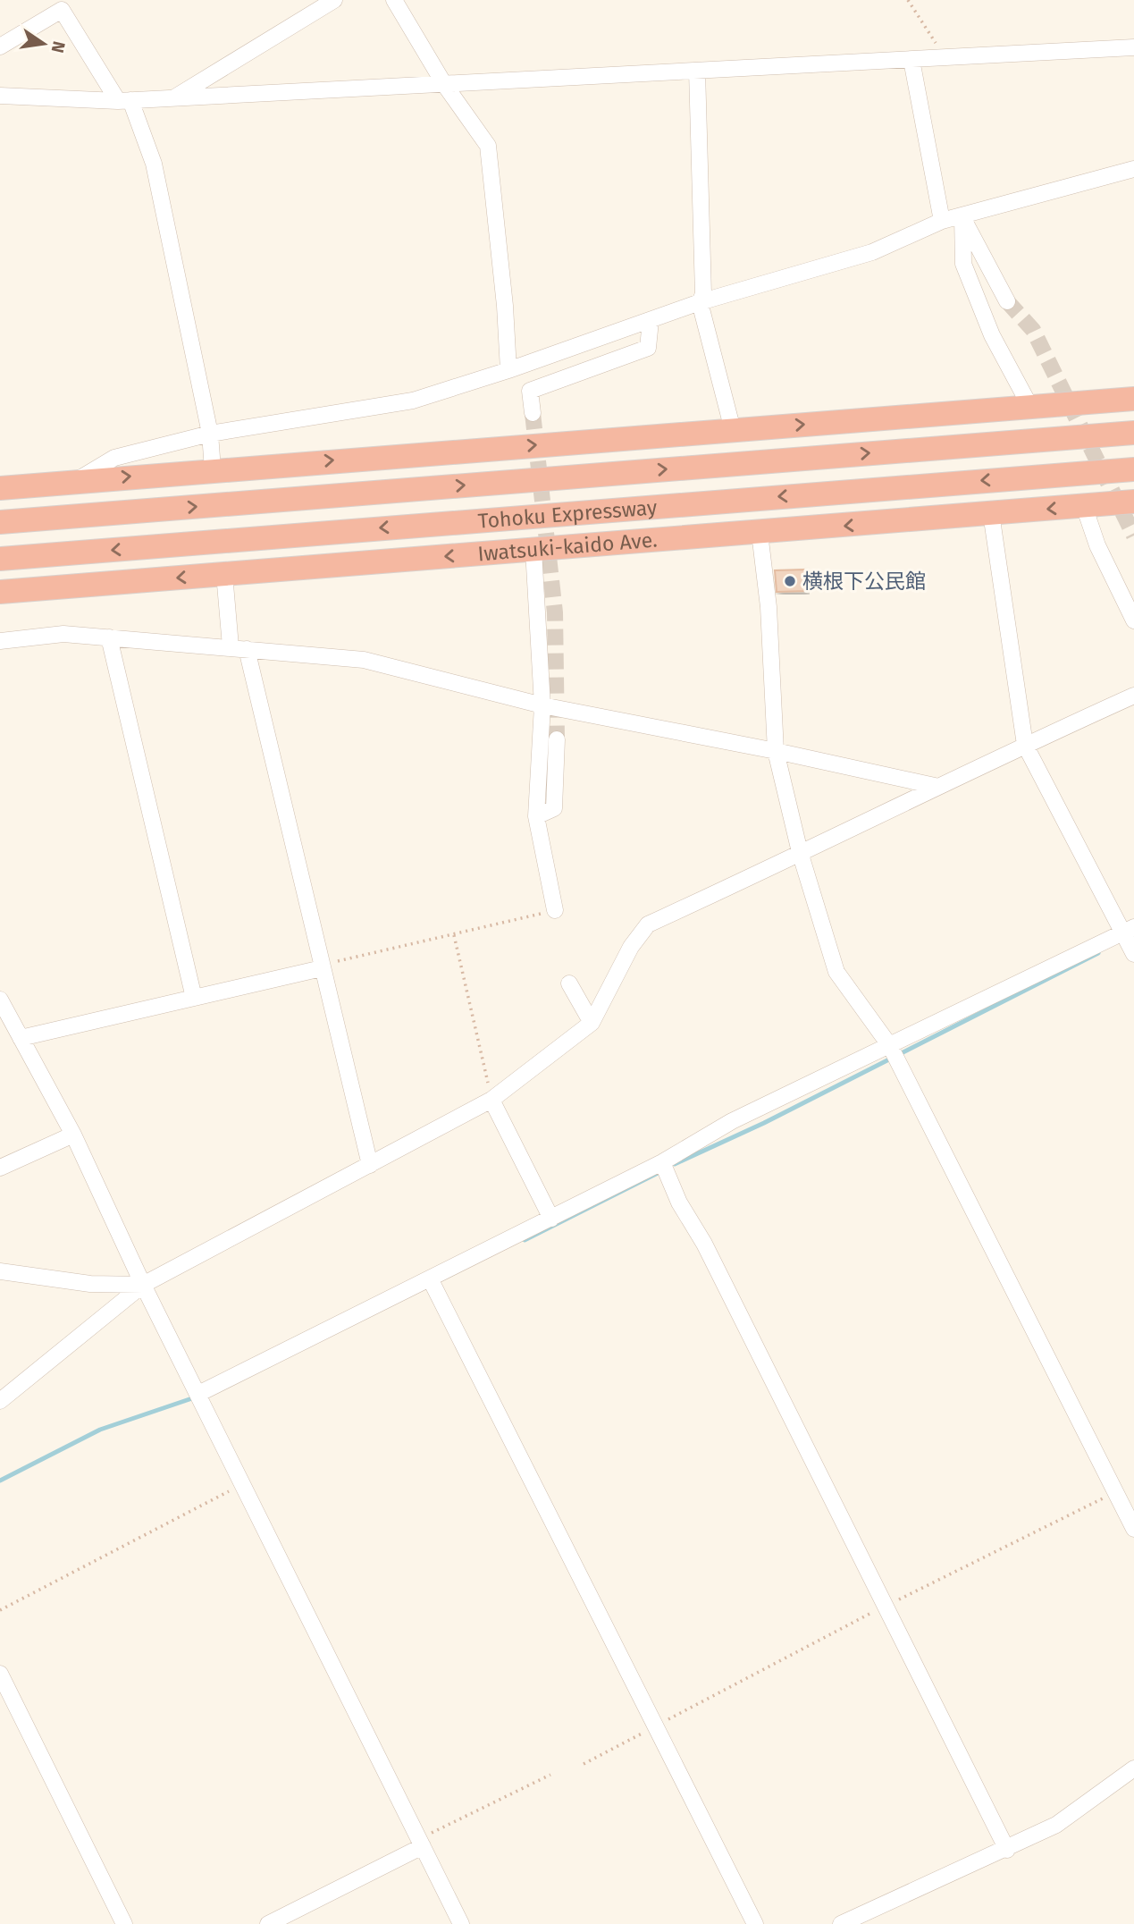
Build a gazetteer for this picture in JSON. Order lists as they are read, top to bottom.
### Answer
{
  "streets": {
    "highway": ["Tohoku Expressway", "Iwatsuki-kaido Ave."]
  },
  "places": ["横根下公民館"],
  "north": "right"
}
